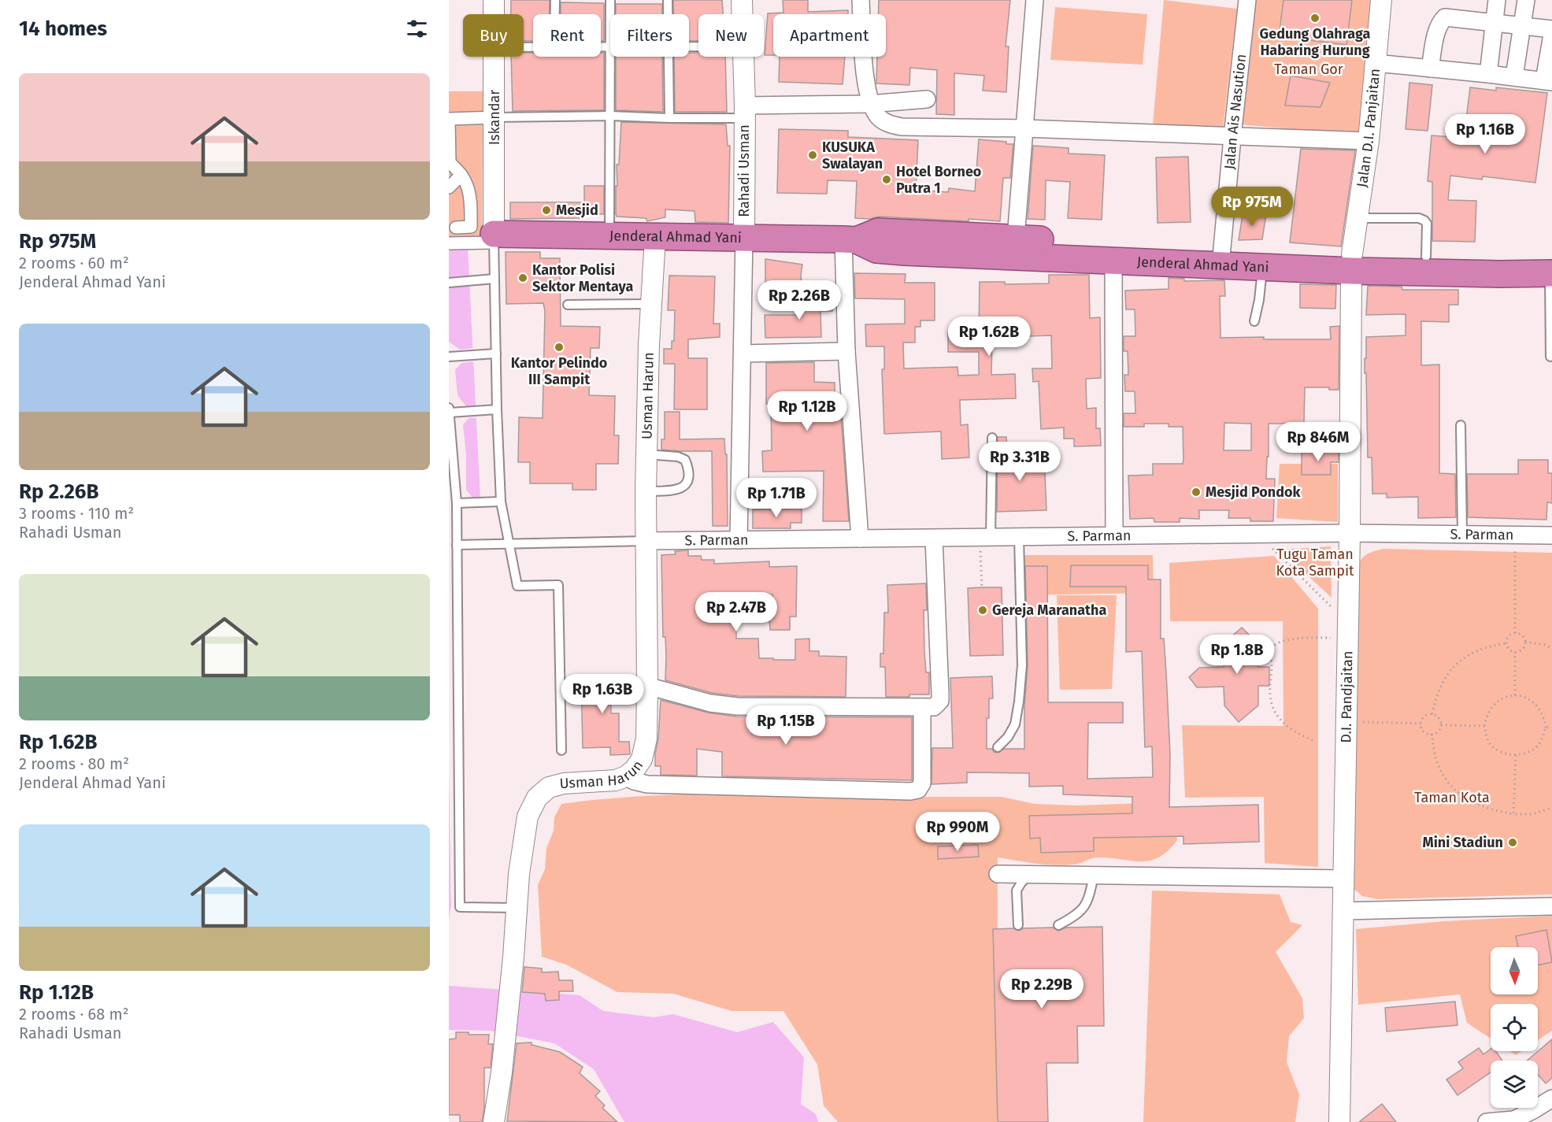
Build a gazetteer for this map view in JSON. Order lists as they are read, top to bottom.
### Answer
{
  "streets": {
    "highway": ["Jenderal Ahmad Yani"],
    "street": [
      "Jalan Ais Nasution",
      "Iskandar",
      "Jalan D.I. Panjaitan",
      "Rahadi Usman",
      "Usman Harun",
      "S. Parman",
      "D.I. Pandjaitan"
    ]
  },
  "crossings": [
    ["Jalan Ais Nasution", "Jenderal Ahmad Yani"],
    ["Iskandar", "Jenderal Ahmad Yani"],
    ["Jalan D.I. Panjaitan", "Jenderal Ahmad Yani"],
    ["Jalan D.I. Panjaitan", "D.I. Pandjaitan"],
    ["Rahadi Usman", "Jenderal Ahmad Yani"],
    ["Rahadi Usman", "S. Parman"],
    ["Jenderal Ahmad Yani", "Usman Harun"],
    ["Jenderal Ahmad Yani", "D.I. Pandjaitan"],
    ["Usman Harun", "S. Parman"],
    ["S. Parman", "D.I. Pandjaitan"]
  ],
  "parks": ["Taman Gor", "Tugu Taman Kota Sampit", "Taman Kota"],
  "places": [
    "Gedung Olahraga Habaring Hurung",
    "KUSUKA Swalayan",
    "Hotel Borneo Putra 1",
    "Mesjid",
    "Kantor Polisi Sektor Mentaya",
    "Kantor Pelindo III Sampit",
    "Mesjid Pondok",
    "Gereja Maranatha",
    "Mini Stadiun"
  ],
  "north": "bottom",
  "page": {
    "heading": "14 homes",
    "chip": [
      "Buy",
      "Rent",
      "Filters",
      "New",
      "Apartment"
    ],
    "list": [
      {
        "name": "Rp 975M",
        "note": "2 rooms · 60 m² · Jenderal Ahmad Yani"
      },
      {
        "name": "Rp 2.26B",
        "note": "3 rooms · 110 m² · Rahadi Usman"
      },
      {
        "name": "Rp 1.62B",
        "note": "2 rooms · 80 m² · Jenderal Ahmad Yani"
      },
      {
        "name": "Rp 1.12B",
        "note": "2 rooms · 68 m² · Rahadi Usman"
      }
    ],
    "price": [
      "Rp 1.16B",
      "Rp 975M",
      "Rp 2.26B",
      "Rp 1.62B",
      "Rp 1.12B",
      "Rp 846M",
      "Rp 3.31B",
      "Rp 1.71B",
      "Rp 2.47B",
      "Rp 1.8B",
      "Rp 1.63B",
      "Rp 1.15B",
      "Rp 990M",
      "Rp 2.29B"
    ]
  }
}
